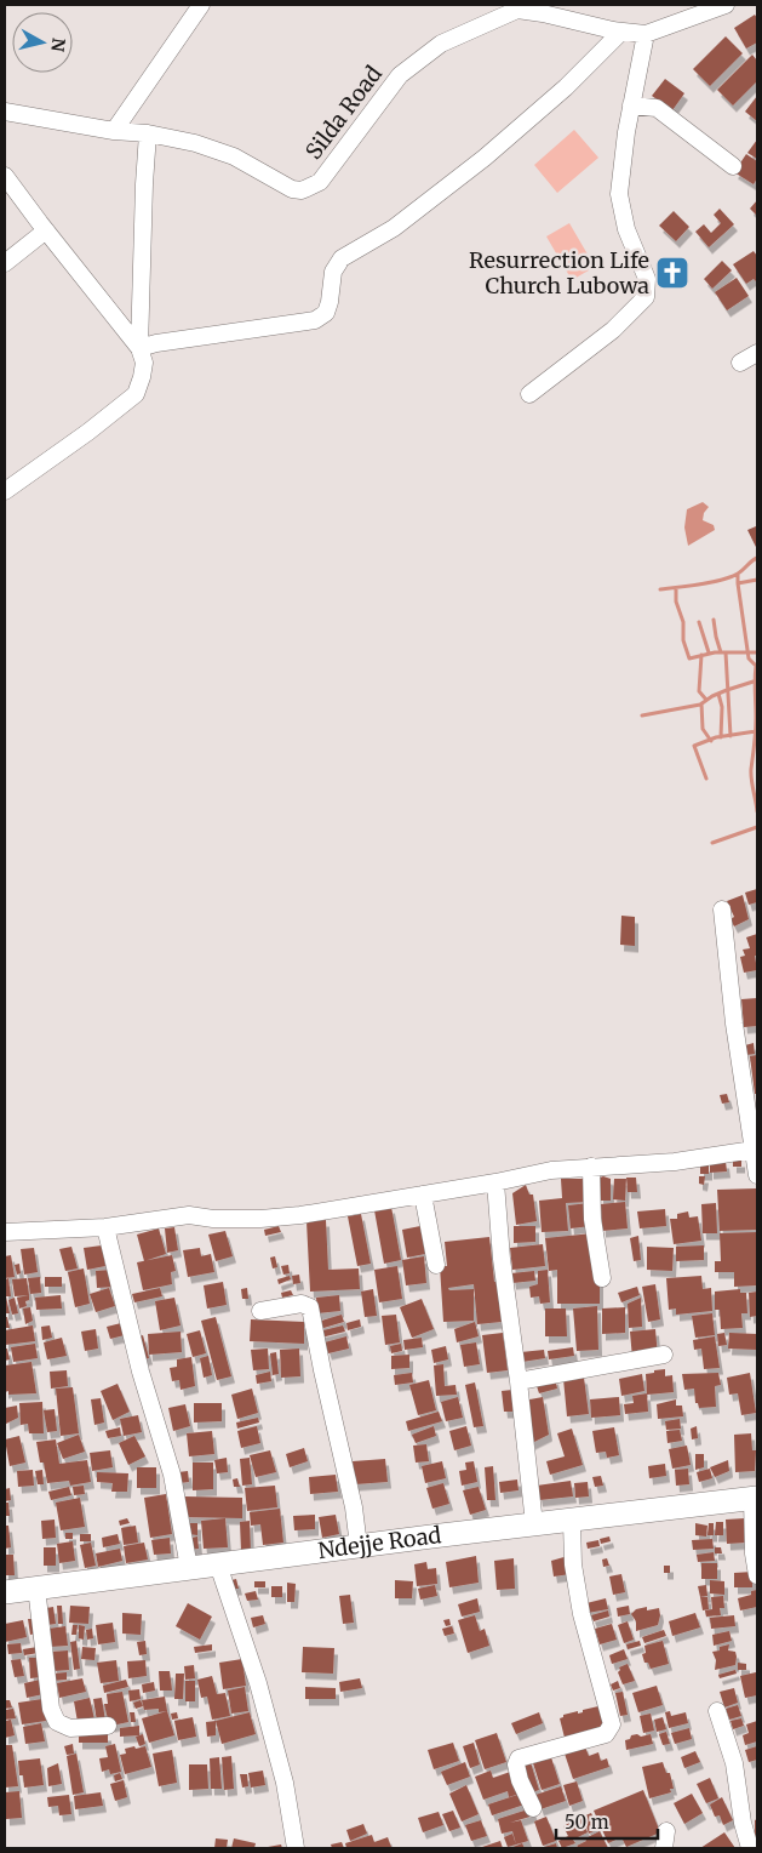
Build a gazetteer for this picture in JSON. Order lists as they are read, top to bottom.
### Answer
{
  "streets": {
    "street": ["Silda Road", "Ndejje Road"]
  },
  "places": {
    "church": ["Resurrection Life Church Lubowa"]
  },
  "scale_bar": "50 m",
  "north": "right"
}
